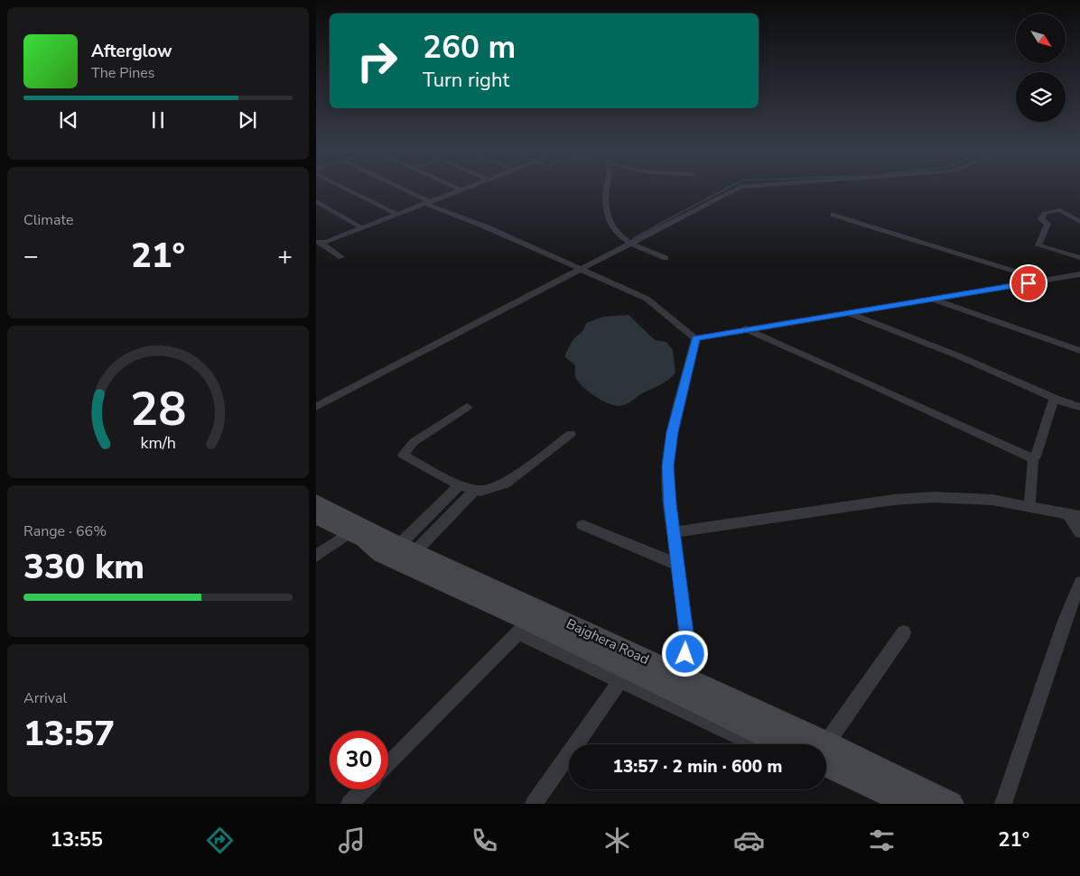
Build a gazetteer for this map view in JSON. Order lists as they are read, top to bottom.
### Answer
{
  "streets": {
    "main road": ["Bajghera Road"]
  },
  "north": "bottom right",
  "page": {
    "turn": ["260 m", "Turn right"],
    "song": ["Afterglow", "The Pines"],
    "tile": [
      "Climate",
      ["Range · 66%", "330 km"],
      ["Arrival", "13:57"]
    ],
    "heat": ["−", "21°", "+"],
    "limit": "30",
    "trip": "13:57 · 2 min · 600 m",
    "tabs": ["13:55", "21°"],
    "gauge": ["28", "km/h"]
  }
}
